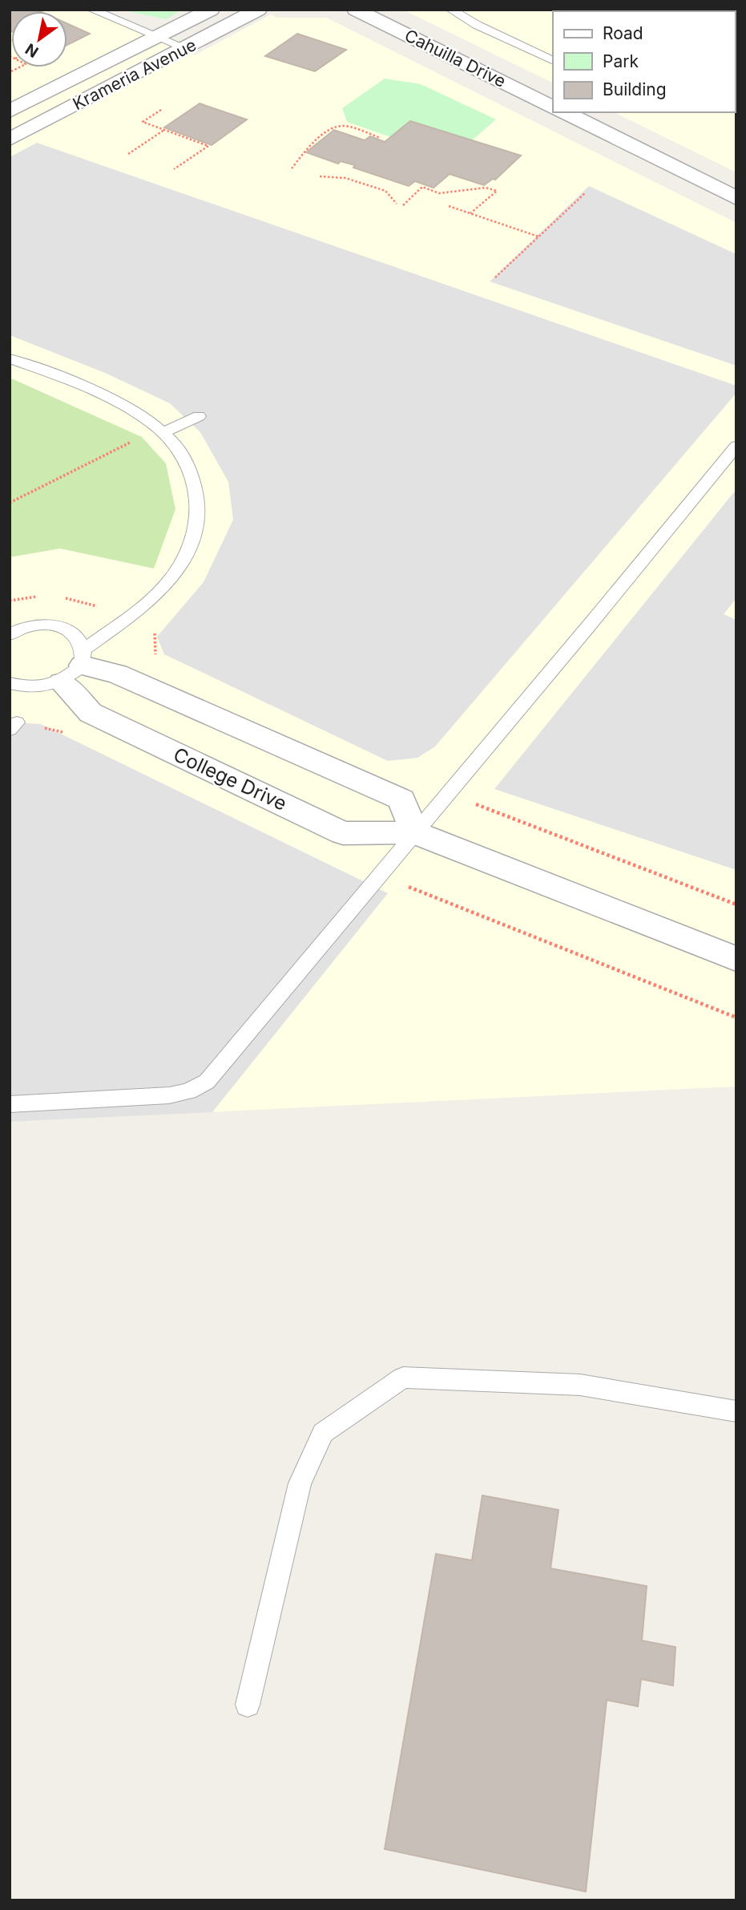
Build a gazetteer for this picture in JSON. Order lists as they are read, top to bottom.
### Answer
{
  "streets": {
    "street": ["Cahuilla Drive", "Krameria Avenue", "College Drive"]
  },
  "legend": ["Road", "Park", "Building"],
  "north": "bottom left"
}
